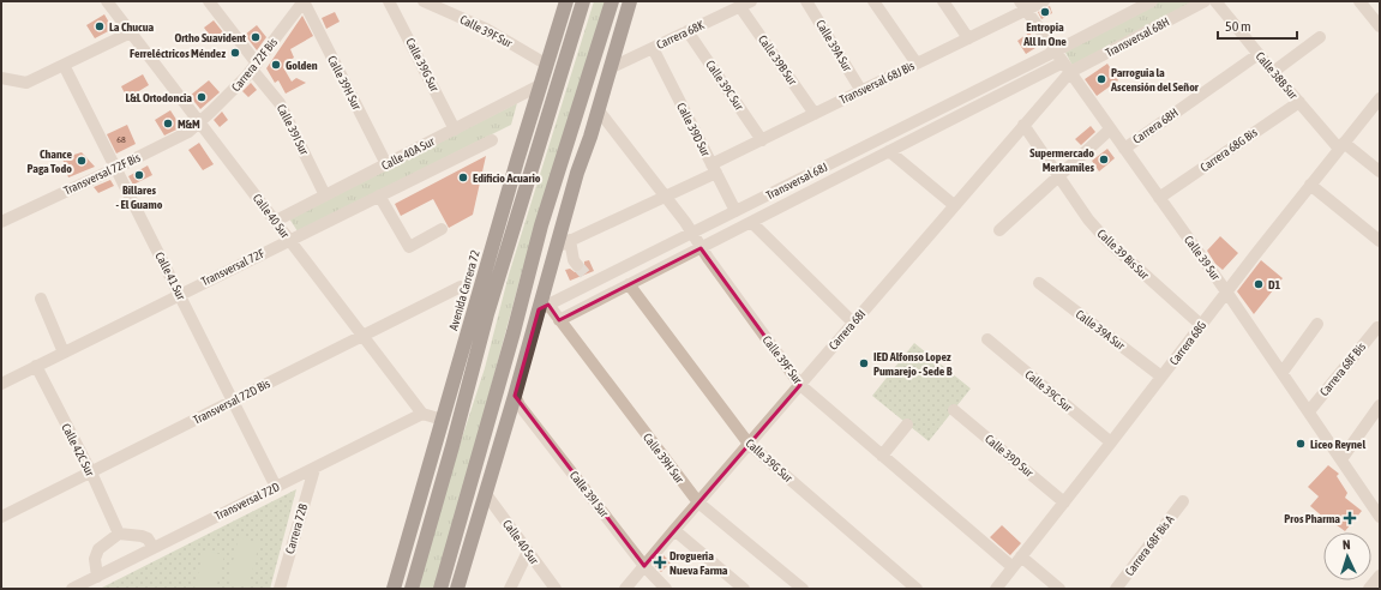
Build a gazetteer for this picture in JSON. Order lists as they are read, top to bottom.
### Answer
{
  "streets": {
    "highway": ["Avenida Carrera 72"],
    "street": [
      "Calle 39F Sur",
      "Carrera 68K",
      "Transversal 68H",
      "Calle 39A Sur",
      "Calle 39B Sur",
      "Carrera 72F Bis",
      "Calle 39G Sur",
      "Calle 38B Sur",
      "Calle 39H Sur",
      "Transversal 68J Bis",
      "Calle 39C Sur",
      "Carrera 68H",
      "Calle 39I Sur",
      "Calle 39D Sur",
      "Carrera 68G Bis",
      "Calle 40A Sur",
      "Transversal 72F Bis",
      "Transversal 68J",
      "Calle 40 Sur",
      "Calle 39 Bis Sur",
      "Calle 39 Sur",
      "Transversal 72F",
      "Calle 41 Sur",
      "Carrera 68I",
      "Carrera 68G",
      "Carrera 68F Bis",
      "Transversal 72D Bis",
      "Calle 42C Sur",
      "Transversal 72D",
      "Carrera 72B",
      "Carrera 68F Bis A"
    ]
  },
  "crossings": [
    ["Calle 39F Sur", "Transversal 68J Bis"],
    ["Calle 39F Sur", "Transversal 68J"],
    ["Calle 39F Sur", "Avenida Carrera 72"],
    ["Calle 39F Sur", "Carrera 68I"],
    ["Calle 39F Sur", "Carrera 68G"],
    ["Carrera 68K", "Calle 39B Sur"],
    ["Carrera 68K", "Calle 39C Sur"],
    ["Carrera 68K", "Calle 39D Sur"],
    ["Transversal 68H", "Transversal 68J"],
    ["Transversal 68H", "Calle 39 Sur"],
    ["Transversal 68H", "Carrera 68I"],
    ["Calle 39A Sur", "Transversal 68J Bis"],
    ["Calle 39A Sur", "Carrera 68G"],
    ["Calle 39B Sur", "Transversal 68J Bis"],
    ["Carrera 72F Bis", "Calle 39H Sur"],
    ["Carrera 72F Bis", "Calle 39I Sur"],
    ["Carrera 72F Bis", "Transversal 72F Bis"],
    ["Carrera 72F Bis", "Calle 40 Sur"],
    ["Calle 39G Sur", "Calle 40A Sur"],
    ["Calle 39G Sur", "Transversal 68J"],
    ["Calle 39G Sur", "Carrera 68I"],
    ["Calle 38B Sur", "Carrera 68H"],
    ["Calle 38B Sur", "Carrera 68G Bis"],
    ["Calle 38B Sur", "Carrera 68G"],
    ["Calle 39H Sur", "Calle 40A Sur"],
    ["Calle 39H Sur", "Transversal 68J"],
    ["Calle 39H Sur", "Carrera 68I"],
    ["Transversal 68J Bis", "Calle 39C Sur"],
    ["Transversal 68J Bis", "Calle 39D Sur"],
    ["Transversal 68J Bis", "Calle 39 Sur"],
    ["Calle 39C Sur", "Carrera 68G"],
    ["Carrera 68H", "Calle 39 Sur"],
    ["Calle 39I Sur", "Calle 40A Sur"],
    ["Calle 39I Sur", "Carrera 68I"],
    ["Calle 39D Sur", "Transversal 68J"],
    ["Calle 39D Sur", "Carrera 68G"],
    ["Carrera 68G Bis", "Calle 39 Sur"],
    ["Calle 40A Sur", "Calle 40 Sur"],
    ["Calle 40A Sur", "Avenida Carrera 72"],
    ["Transversal 72F Bis", "Calle 40 Sur"],
    ["Transversal 72F Bis", "Calle 41 Sur"],
    ["Transversal 68J", "Calle 39 Sur"],
    ["Transversal 68J", "Carrera 68I"],
    ["Calle 40 Sur", "Transversal 72F"],
    ["Calle 40 Sur", "Transversal 72D Bis"],
    ["Calle 40 Sur", "Transversal 72D"],
    ["Calle 39 Bis Sur", "Carrera 68I"],
    ["Calle 39 Bis Sur", "Carrera 68G"],
    ["Calle 39 Sur", "Carrera 68I"],
    ["Calle 39 Sur", "Carrera 68G"],
    ["Calle 39 Sur", "Carrera 68F Bis"],
    ["Transversal 72F", "Calle 41 Sur"],
    ["Transversal 72F", "Calle 42C Sur"],
    ["Calle 41 Sur", "Transversal 72D Bis"],
    ["Calle 41 Sur", "Transversal 72D"],
    ["Transversal 72D Bis", "Calle 42C Sur"],
    ["Transversal 72D", "Carrera 72B"]
  ],
  "places": {
    "other": [
      "Entropia All In One",
      "La Chucua",
      "Ortho Suavident",
      "Ferreléctricos Méndez",
      "Golden",
      "Parroguia la Ascensión del Señor",
      "L&L Ortodoncia",
      "M&M",
      "Supermercado Merkamiles",
      "Chance Paga Todo",
      "Billares - El Guamo",
      "Edificio Acuario",
      "D1",
      "IED Alfonso Lopez Pumarejo - Sede B",
      "Liceo Reynel"
    ],
    "health": ["Pros Pharma", "Drogueria Nueva Farma"]
  },
  "house_numbers": ["68"],
  "scale_bar": "50 m",
  "north": "top"
}
